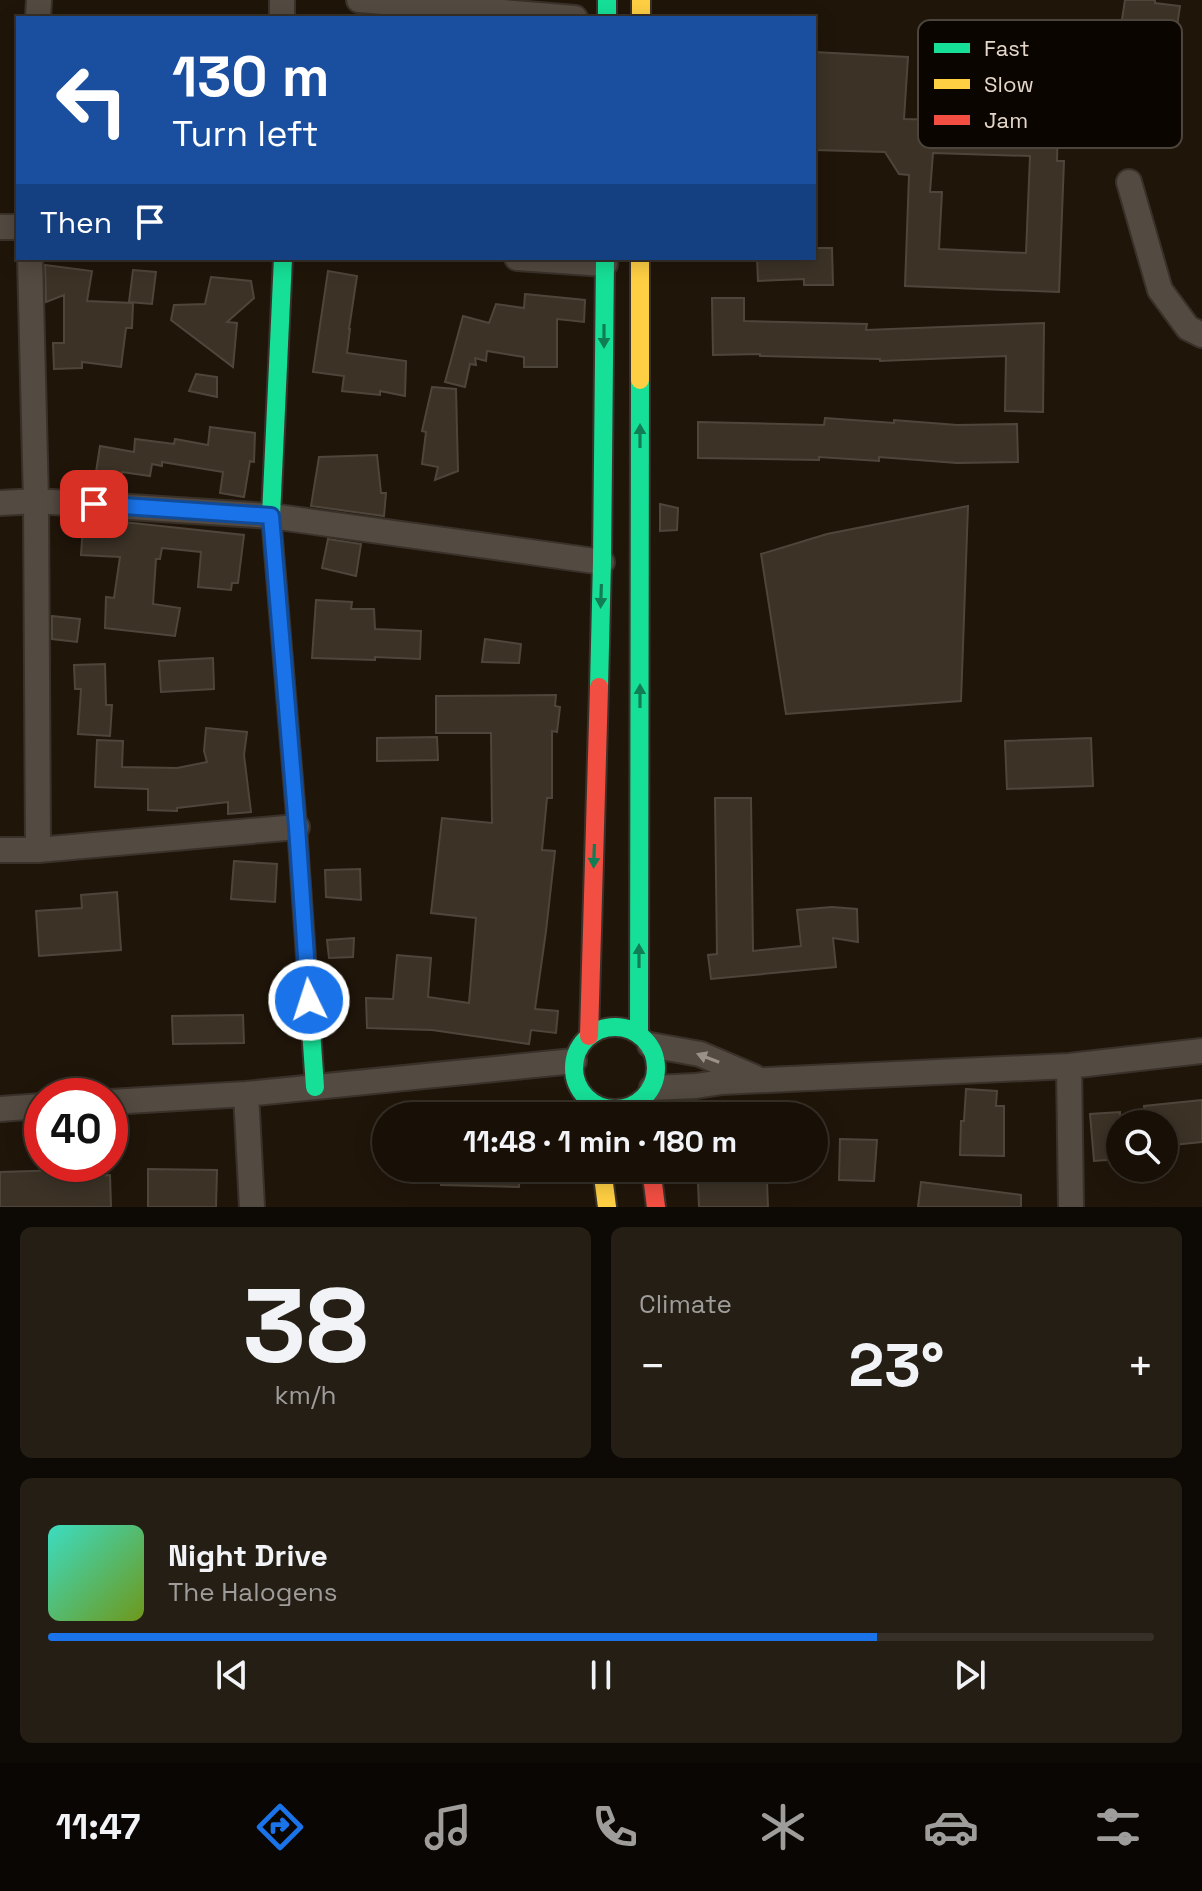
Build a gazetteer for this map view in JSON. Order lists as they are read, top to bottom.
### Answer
{
  "legend": ["Fast", "Slow", "Jam"],
  "page": {
    "turn": ["130 m", "Turn left"],
    "then": "Then",
    "limit": "40",
    "trip": "11:48 · 1 min · 180 m",
    "tile": [
      ["38", "km/h"],
      "Climate"
    ],
    "heat": ["−", "23°", "+"],
    "song": ["Night Drive", "The Halogens"],
    "tabs": "11:47"
  }
}
